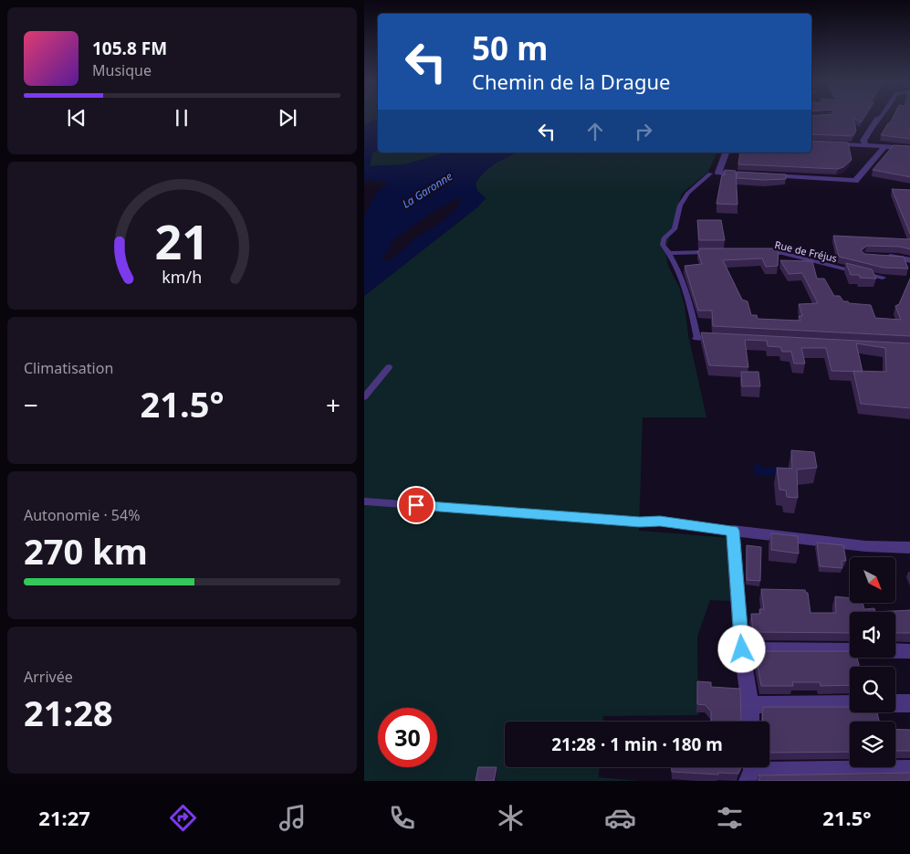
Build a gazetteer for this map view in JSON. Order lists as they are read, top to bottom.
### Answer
{
  "streets": {
    "lane": ["Rue de Fréjus"]
  },
  "water": ["La Garonne"],
  "north": "bottom right",
  "page": {
    "turn": ["50 m", "Chemin de la Drague"],
    "song": ["105.8 FM", "Musique"],
    "tile": [
      "Climatisation",
      ["Autonomie · 54%", "270 km"],
      ["Arrivée", "21:28"]
    ],
    "heat": ["−", "21.5°", "+"],
    "limit": "30",
    "trip": "21:28 · 1 min · 180 m",
    "tabs": ["21:27", "21.5°"],
    "gauge": ["21", "km/h"]
  }
}
